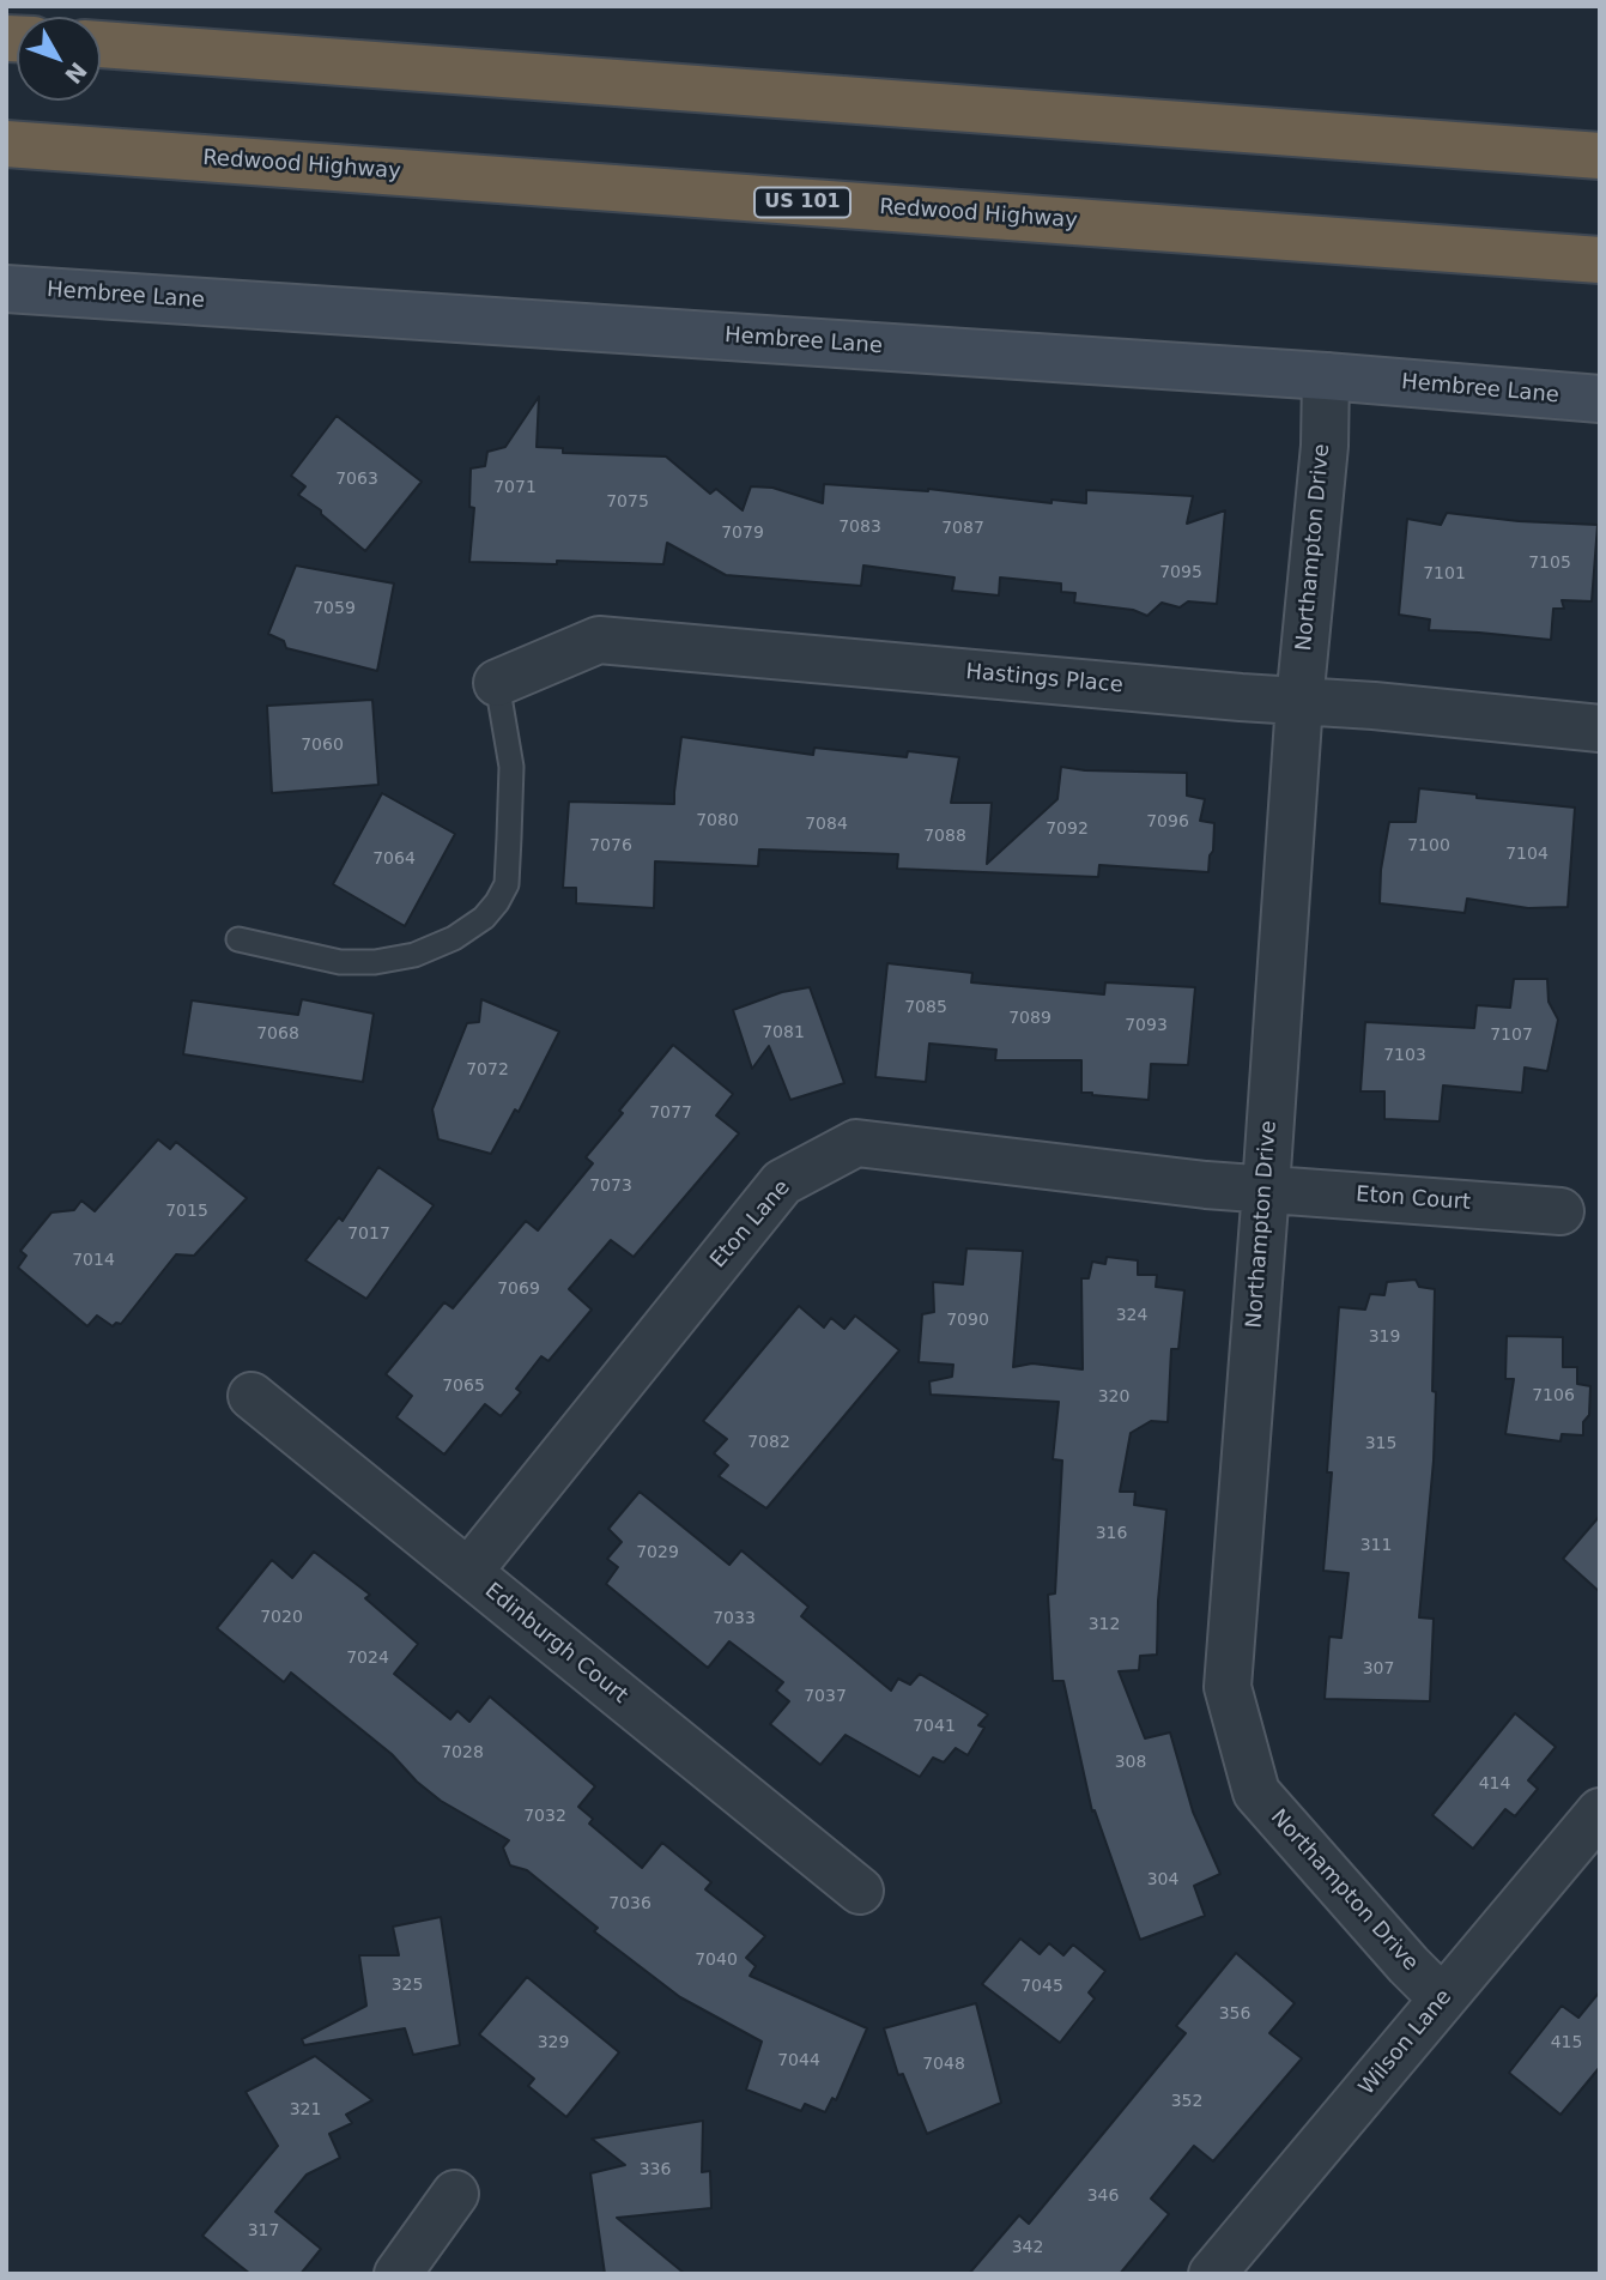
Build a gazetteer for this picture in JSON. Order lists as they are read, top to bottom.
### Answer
{
  "streets": {
    "highway": ["Redwood Highway", "US 101"],
    "street": [
      "Hembree Lane",
      "Northampton Drive",
      "Hastings Place",
      "Eton Court",
      "Eton Lane",
      "Edinburgh Court",
      "Wilson Lane"
    ]
  },
  "crossings": [
    ["Hembree Lane", "Northampton Drive"],
    ["Northampton Drive", "Hastings Place"],
    ["Northampton Drive", "Eton Court"],
    ["Northampton Drive", "Eton Lane"],
    ["Northampton Drive", "Wilson Lane"],
    ["Eton Court", "Eton Lane"],
    ["Eton Lane", "Edinburgh Court"]
  ],
  "house_numbers": [
    "7063",
    "7071",
    "7075",
    "7083",
    "7087",
    "7079",
    "7105",
    "7095",
    "7101",
    "7059",
    "7060",
    "7080",
    "7096",
    "7084",
    "7092",
    "7088",
    "7076",
    "7100",
    "7104",
    "7064",
    "7085",
    "7089",
    "7093",
    "7081",
    "7068",
    "7107",
    "7103",
    "7072",
    "7077",
    "7073",
    "7015",
    "7017",
    "7014",
    "7069",
    "324",
    "7090",
    "319",
    "7065",
    "7106",
    "320",
    "7082",
    "315",
    "316",
    "311",
    "7029",
    "7020",
    "7033",
    "312",
    "7024",
    "307",
    "7037",
    "7041",
    "7028",
    "308",
    "414",
    "7032",
    "304",
    "7036",
    "7040",
    "325",
    "7045",
    "356",
    "329",
    "415",
    "7044",
    "7048",
    "352",
    "321",
    "336",
    "346",
    "317",
    "342"
  ],
  "north": "bottom right"
}
